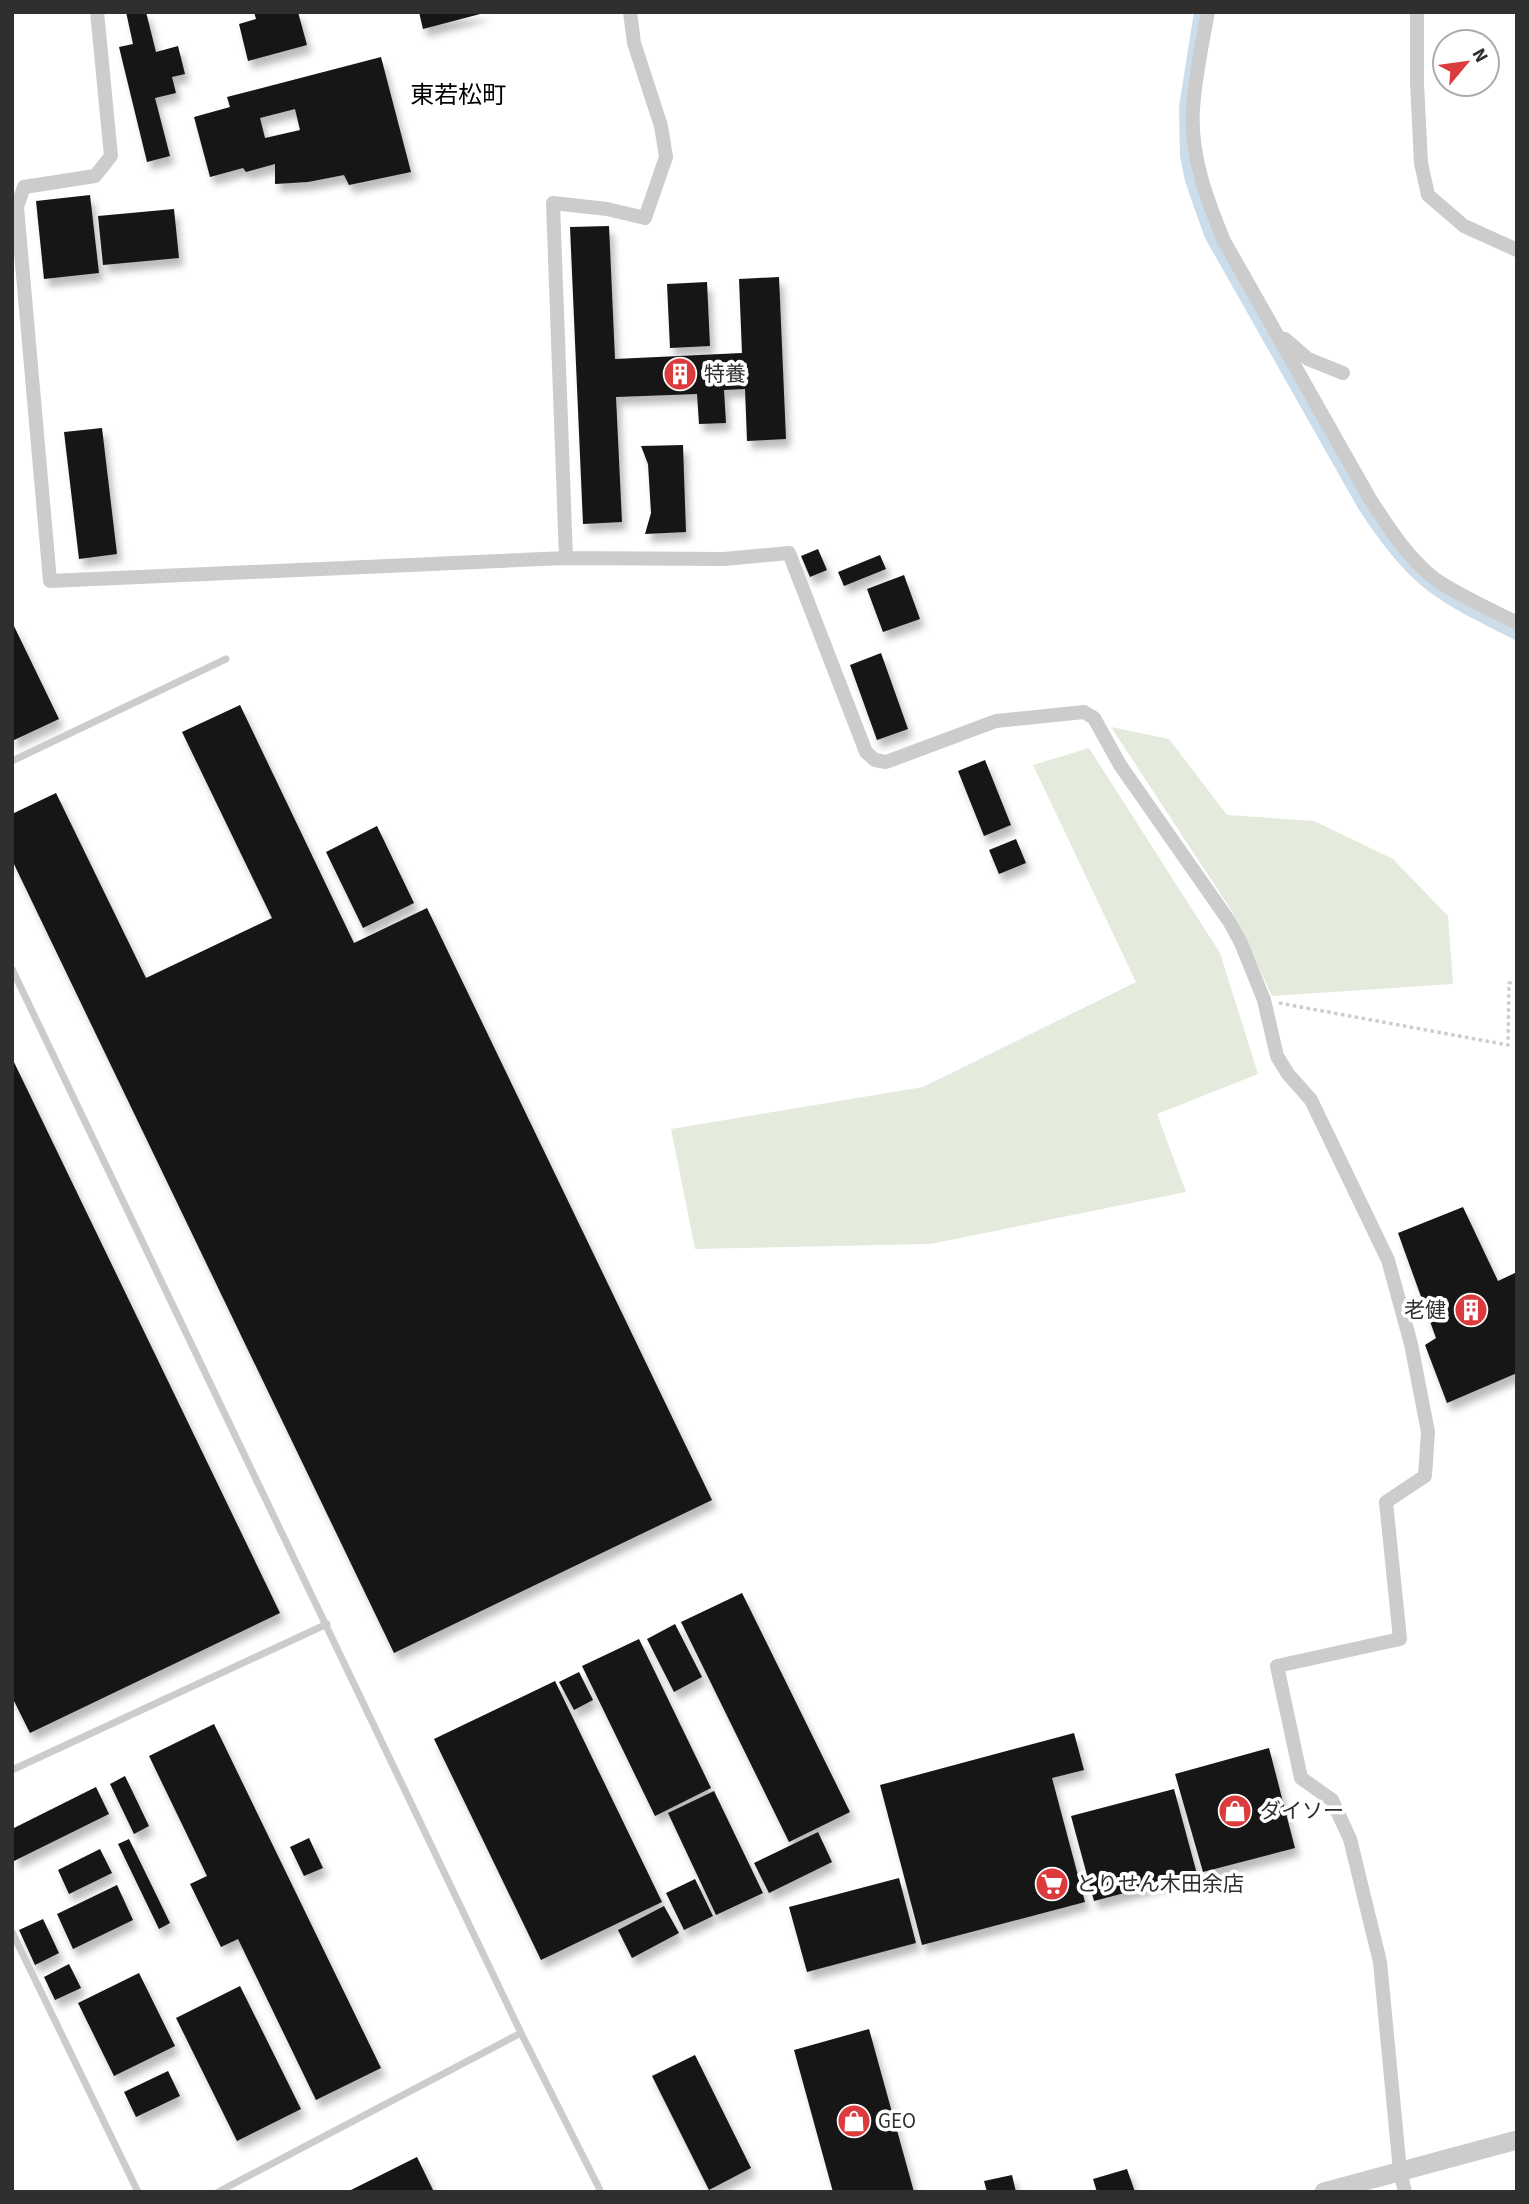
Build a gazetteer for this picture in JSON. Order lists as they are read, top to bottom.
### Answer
{
  "districts": ["東若松町"],
  "places": {
    "building": ["特養", "老健"],
    "shop": ["ダイソー", "GEO"],
    "supermarket": ["とりせん木田余店"]
  },
  "north": "top right"
}
